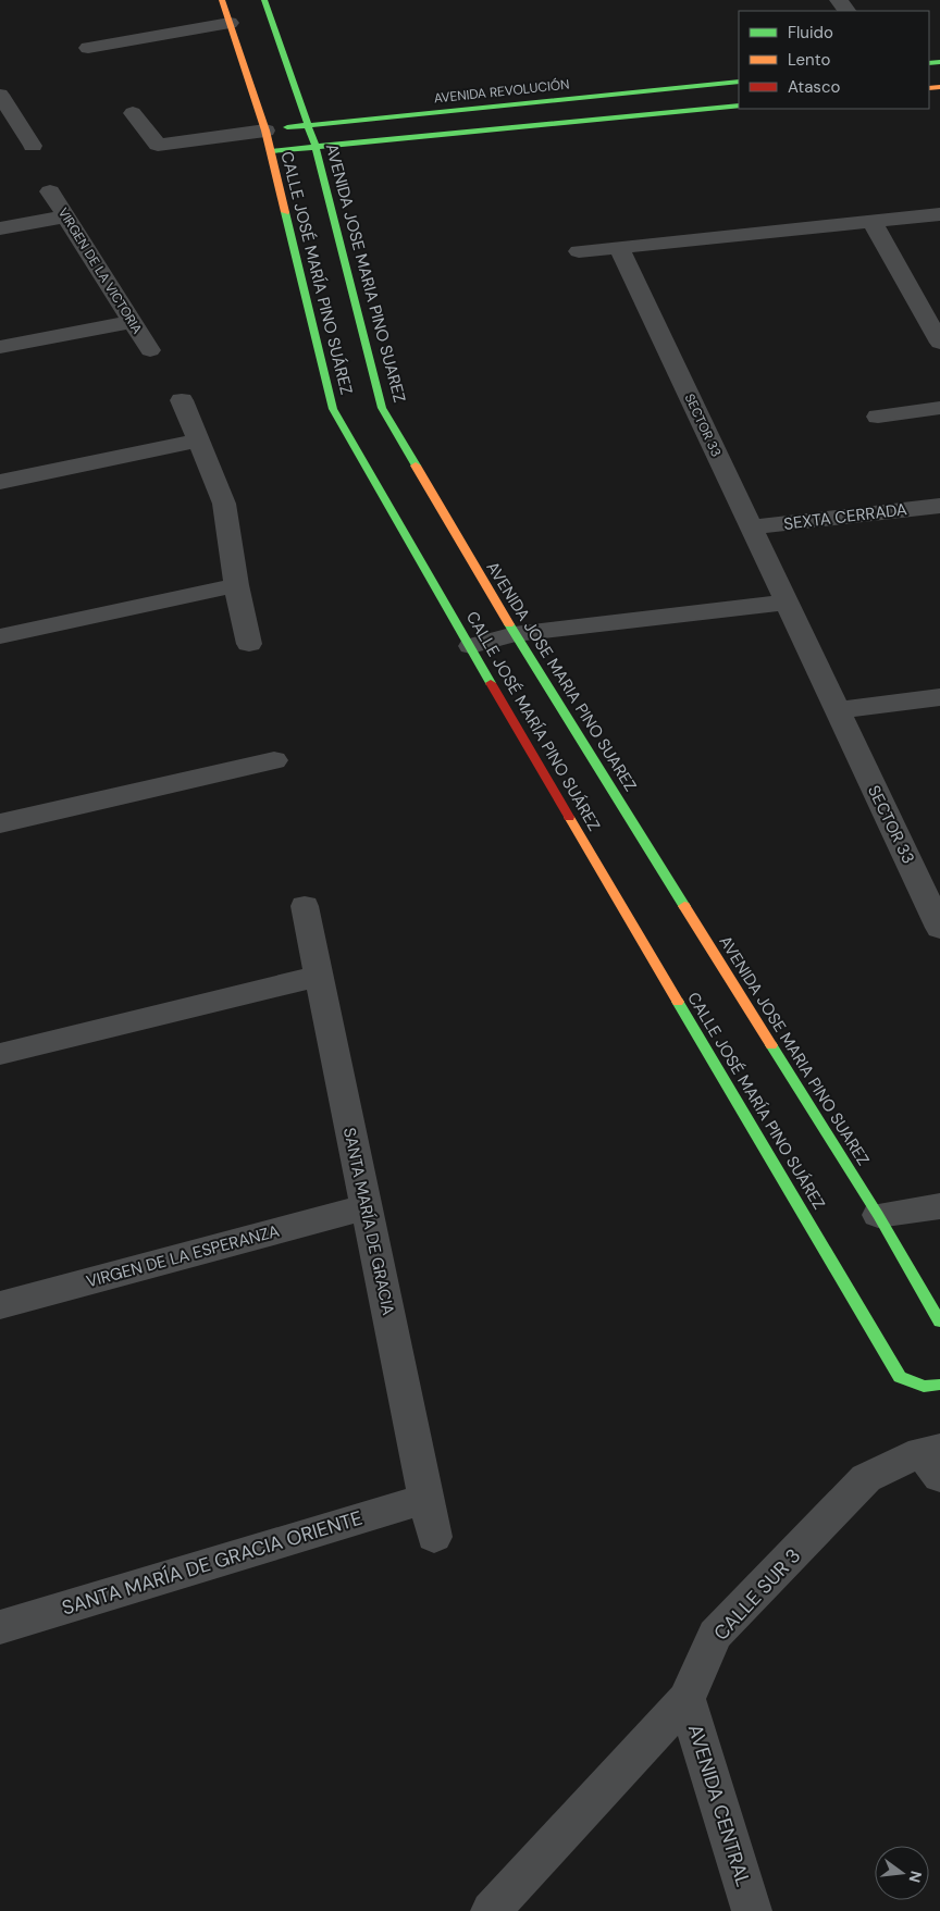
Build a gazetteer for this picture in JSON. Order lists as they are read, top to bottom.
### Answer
{
  "streets": {
    "street": [
      "AVENIDA REVOLUCIÓN",
      "VIRGEN DE LA VICTORIA",
      "CALLE JOSÉ MARÍA PINO SUÁREZ",
      "AVENIDA JOSE MARIA PINO SUAREZ",
      "SECTOR 33",
      "SEXTA CERRADA",
      "SANTA MARÍA DE GRACIA",
      "VIRGEN DE LA ESPERANZA",
      "SANTA MARÍA DE GRACIA ORIENTE",
      "CALLE SUR 3",
      "AVENIDA CENTRAL"
    ]
  },
  "crossings": [
    ["AVENIDA REVOLUCIÓN", "CALLE JOSÉ MARÍA PINO SUÁREZ"],
    ["AVENIDA REVOLUCIÓN", "AVENIDA JOSE MARIA PINO SUAREZ"],
    ["SECTOR 33", "SEXTA CERRADA"],
    ["SANTA MARÍA DE GRACIA", "VIRGEN DE LA ESPERANZA"],
    ["SANTA MARÍA DE GRACIA", "SANTA MARÍA DE GRACIA ORIENTE"],
    ["CALLE SUR 3", "AVENIDA CENTRAL"]
  ],
  "legend": ["Fluido", "Lento", "Atasco"],
  "north": "right"
}
